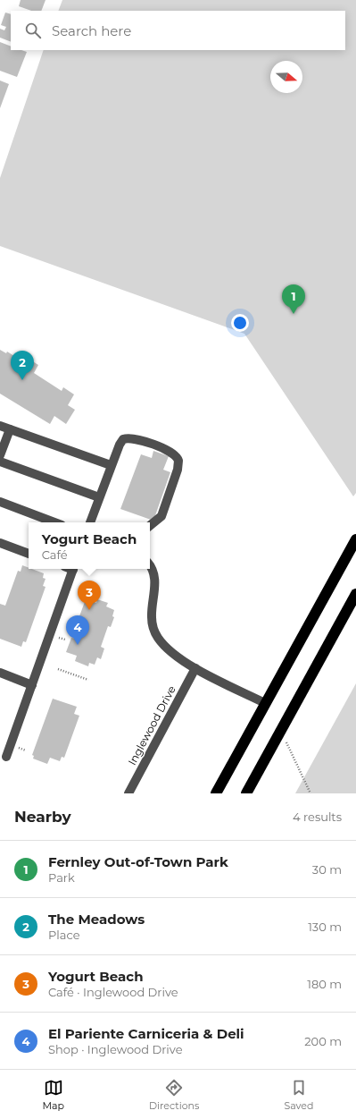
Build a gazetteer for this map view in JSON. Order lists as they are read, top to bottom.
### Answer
{
  "streets": {
    "street": ["Inglewood Drive"]
  },
  "north": "right",
  "page": {
    "search": "Search here",
    "pins": [
      "1",
      "2",
      "3",
      "4"
    ],
    "popup": ["Yogurt Beach", "Café"],
    "heading": ["Nearby", "4 results"],
    "list": [
      {
        "mark": "1",
        "name": "Fernley Out-of-Town Park",
        "note": "Park",
        "value": "30 m"
      },
      {
        "mark": "2",
        "name": "The Meadows",
        "note": "Place",
        "value": "130 m"
      },
      {
        "mark": "3",
        "name": "Yogurt Beach",
        "note": "Café · Inglewood Drive",
        "value": "180 m"
      },
      {
        "mark": "4",
        "name": "El Pariente Carniceria & Deli",
        "note": "Shop · Inglewood Drive",
        "value": "200 m"
      }
    ],
    "nav": ["Map", "Directions", "Saved"]
  }
}
